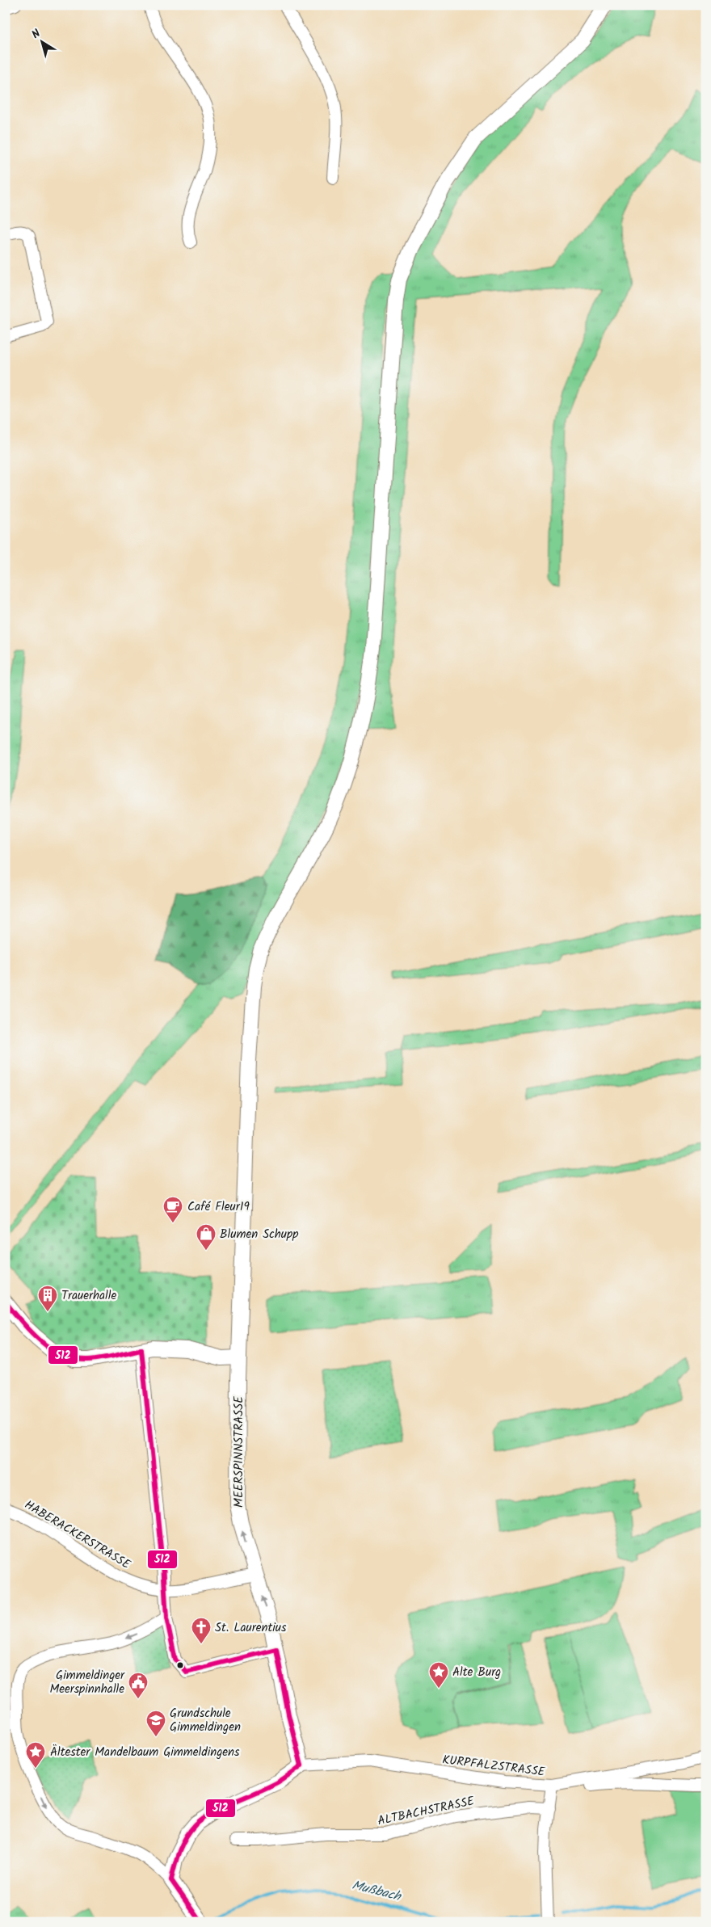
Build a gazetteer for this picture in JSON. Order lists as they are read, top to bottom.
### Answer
{
  "streets": {
    "street": [
      "MEERSPINNSTRASSE",
      "HABERACKERSTRASSE",
      "KURPFALZSTRASSE",
      "ALTBACHSTRASSE"
    ]
  },
  "crossings": [
    ["MEERSPINNSTRASSE", "HABERACKERSTRASSE"],
    ["MEERSPINNSTRASSE", "KURPFALZSTRASSE"]
  ],
  "water": ["Mußbach"],
  "places": {
    "cafe": ["Café Fleur19"],
    "shop": ["Blumen Schupp"],
    "building": ["Trauerhalle"],
    "church": ["St. Laurentius"],
    "place": ["Alte Burg", "Ältester Mandelbaum Gimmeldingens"],
    "public building": ["Gimmeldinger Meerspinnhalle"],
    "school or university": ["Grundschule Gimmeldingen"]
  },
  "lines": ["transit line 512"],
  "north": "top left"
}
